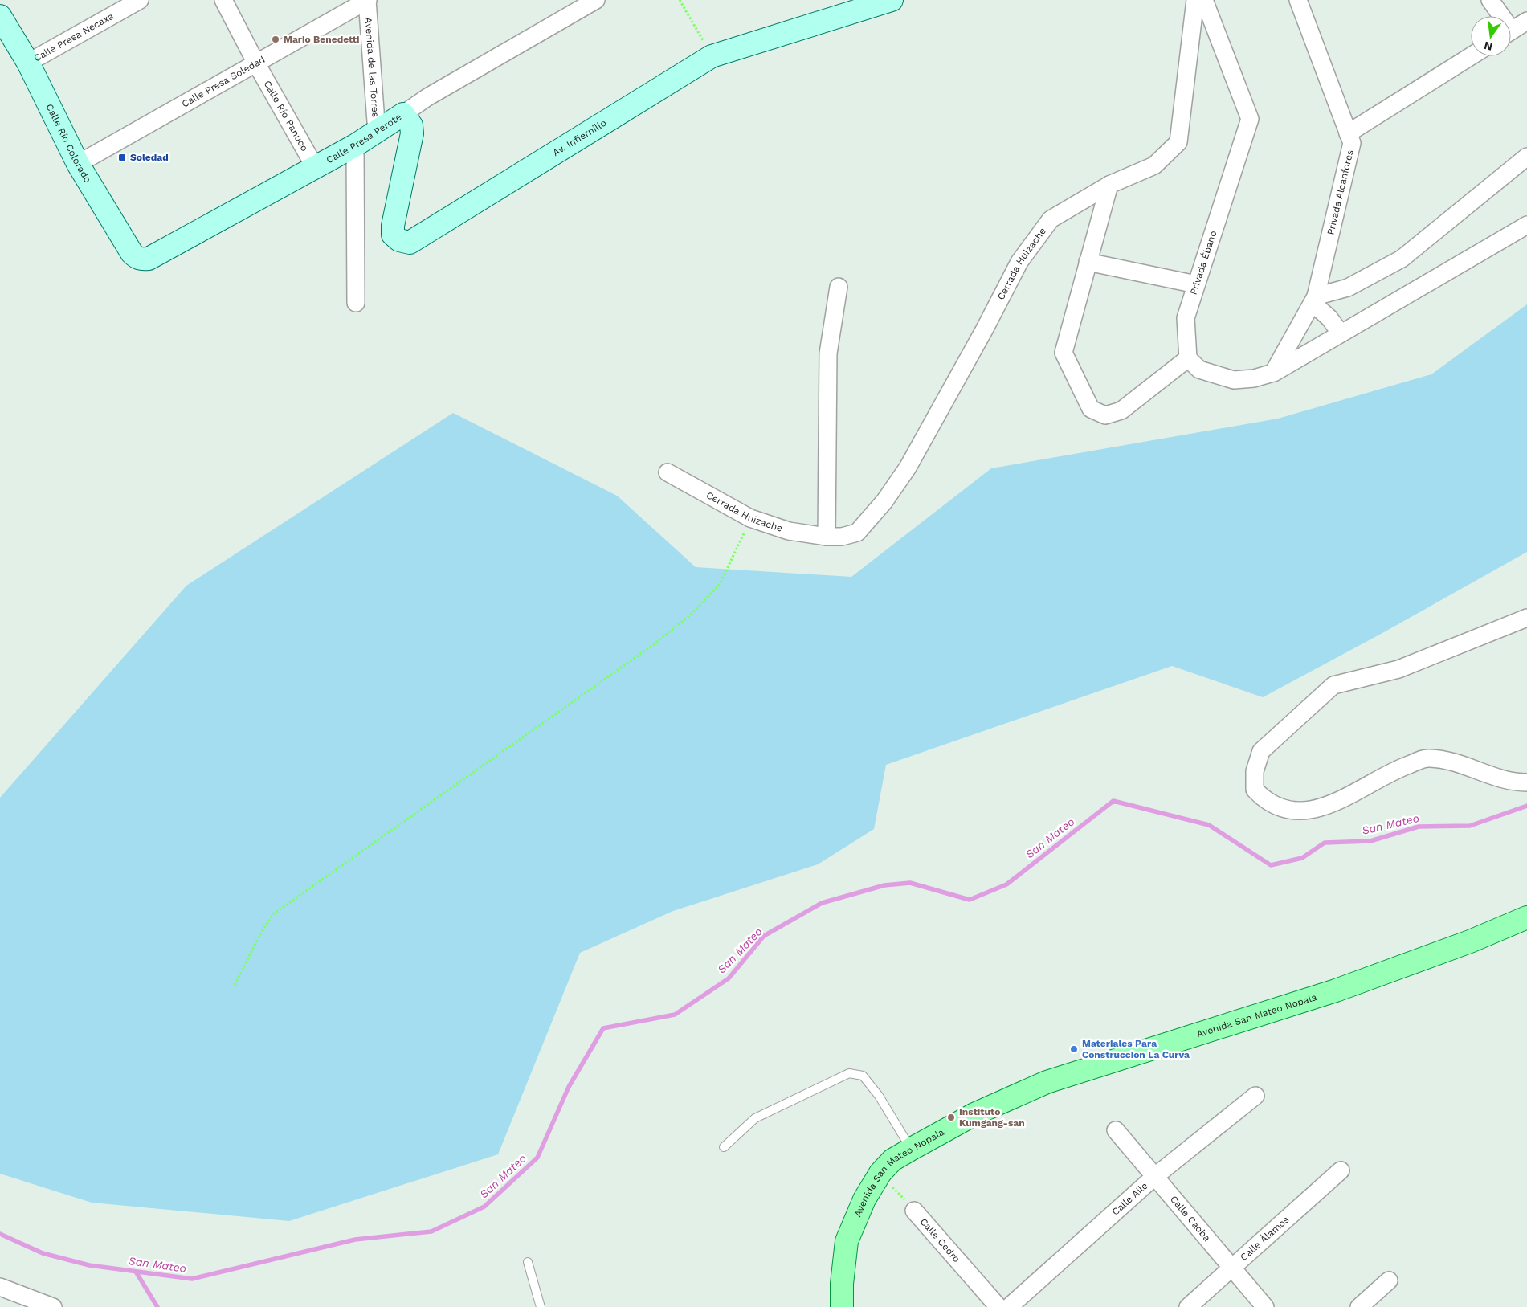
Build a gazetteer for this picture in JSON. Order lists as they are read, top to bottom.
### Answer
{
  "streets": {
    "main road": ["Avenida San Mateo Nopala"],
    "street": [
      "Calle Presa Necaxa",
      "Avenida de las Torres",
      "Calle Presa Soledad",
      "Calle Río Panuco",
      "Av. Infiernillo",
      "Calle Presa Perote",
      "Calle Río Colorado",
      "Privada Alcanfores",
      "Privada Ébano",
      "Cerrada Huizache",
      "Calle Aile",
      "Calle Caoba",
      "Calle Álamos",
      "Calle Cedro"
    ]
  },
  "crossings": [
    ["Calle Presa Necaxa", "Calle Río Colorado"],
    ["Avenida de las Torres", "Calle Presa Soledad"],
    ["Avenida de las Torres", "Calle Presa Perote"],
    ["Calle Presa Soledad", "Calle Río Panuco"],
    ["Calle Presa Soledad", "Calle Río Colorado"],
    ["Calle Río Panuco", "Calle Presa Perote"],
    ["Av. Infiernillo", "Calle Presa Perote"],
    ["Calle Presa Perote", "Calle Río Colorado"],
    ["Avenida San Mateo Nopala", "Calle Cedro"],
    ["Calle Aile", "Calle Caoba"],
    ["Calle Caoba", "Calle Álamos"]
  ],
  "water": ["San Mateo"],
  "places": {
    "other": ["Mario Benedetti", "Materiales Para Construccion La Curva", "Instituto Kumgang-san"],
    "transit": ["Soledad"]
  },
  "north": "bottom"
}
